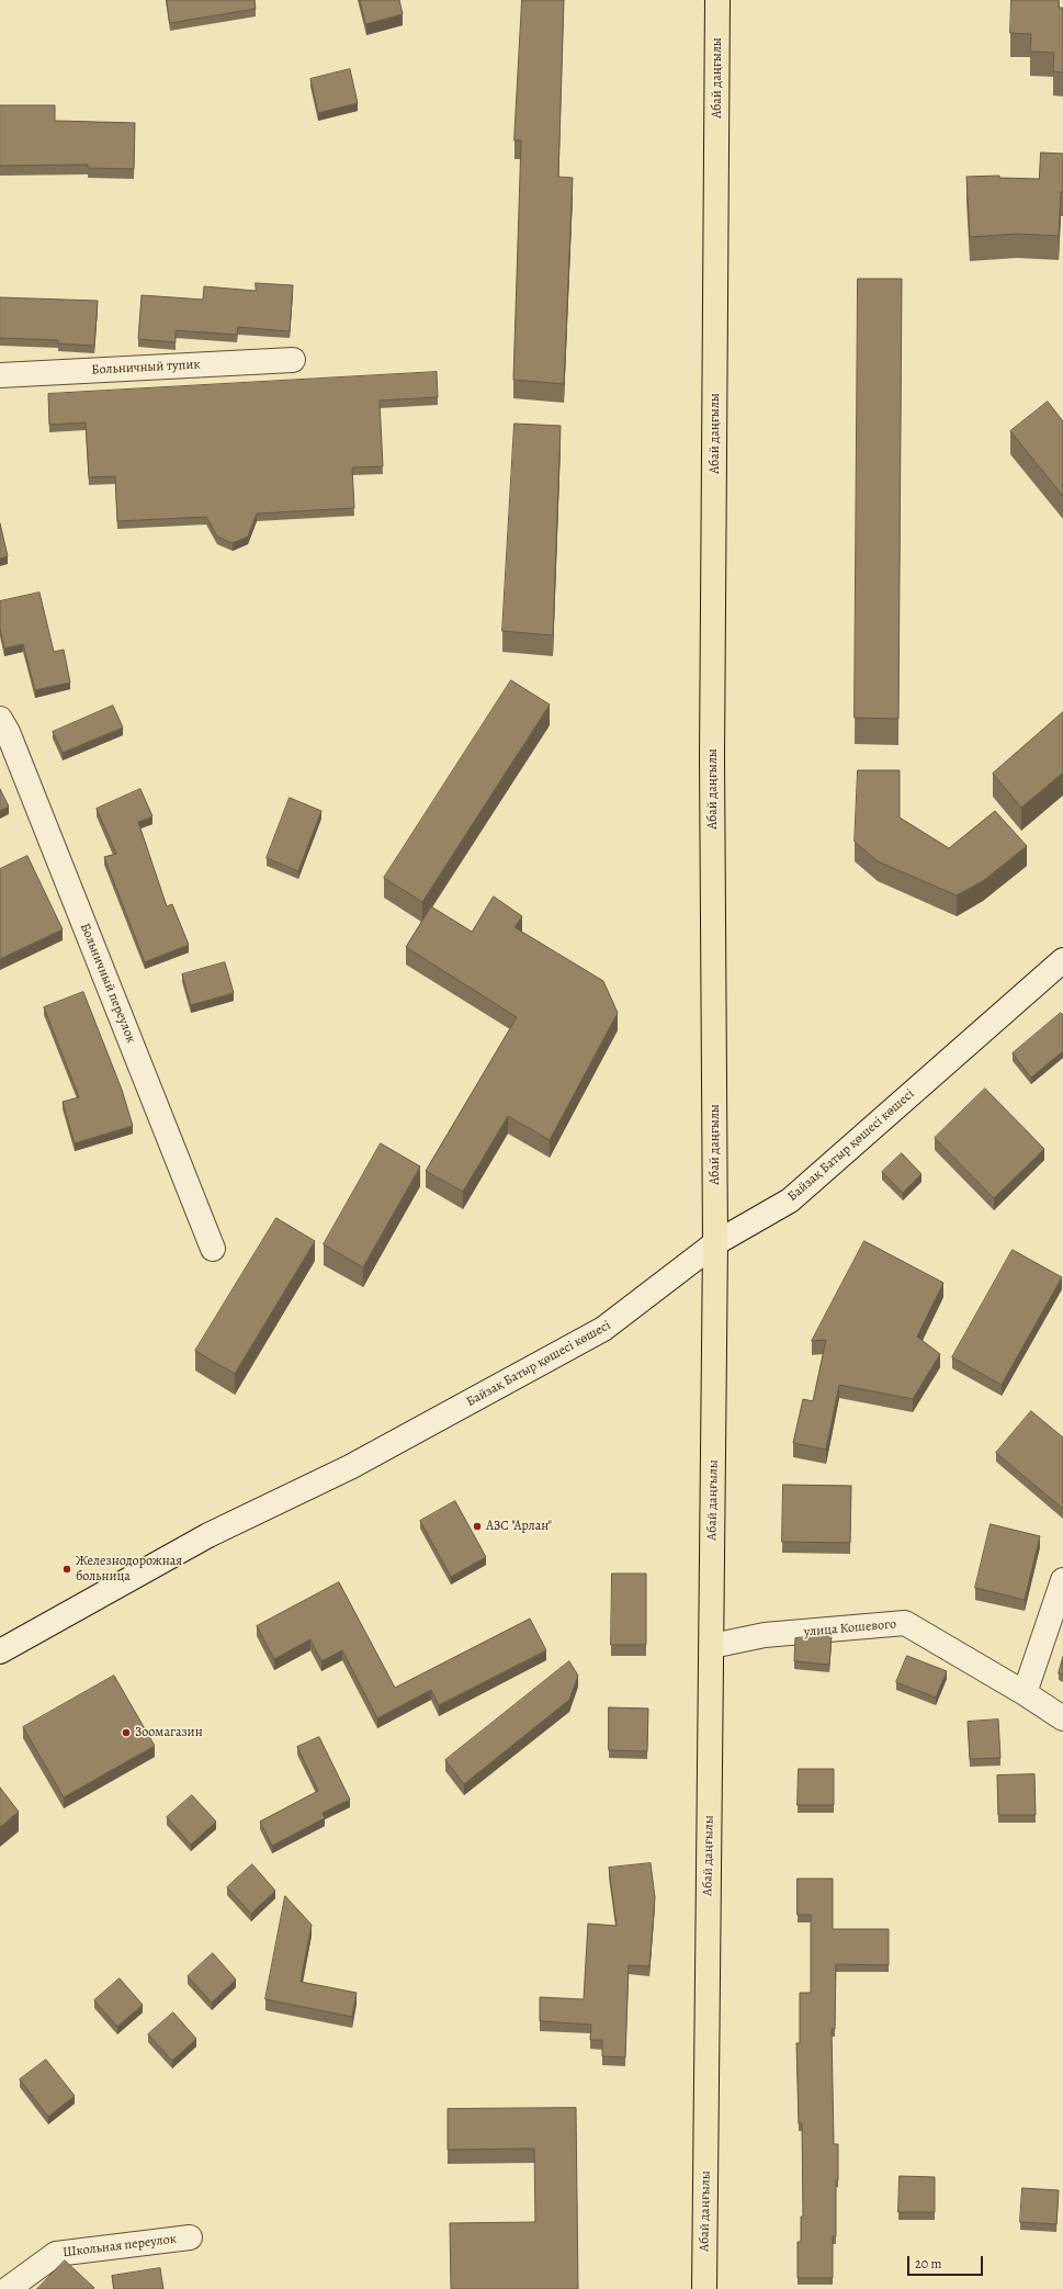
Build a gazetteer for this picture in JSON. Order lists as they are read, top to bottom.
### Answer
{
  "streets": {
    "main road": ["Абай даңғылы"],
    "street": [
      "Больничный тупик",
      "Больничный переулок",
      "Байзақ Батыр қөшесі көшесі",
      "улица Кошевого",
      "Школьная переулок"
    ]
  },
  "crossings": [
    ["Абай даңғылы", "Байзақ Батыр қөшесі көшесі"],
    ["Абай даңғылы", "улица Кошевого"]
  ],
  "places": ["АЗС \"Арлан\"", "Железнодорожная больница", "Зоомагазин"],
  "scale_bar": "20 m"
}
